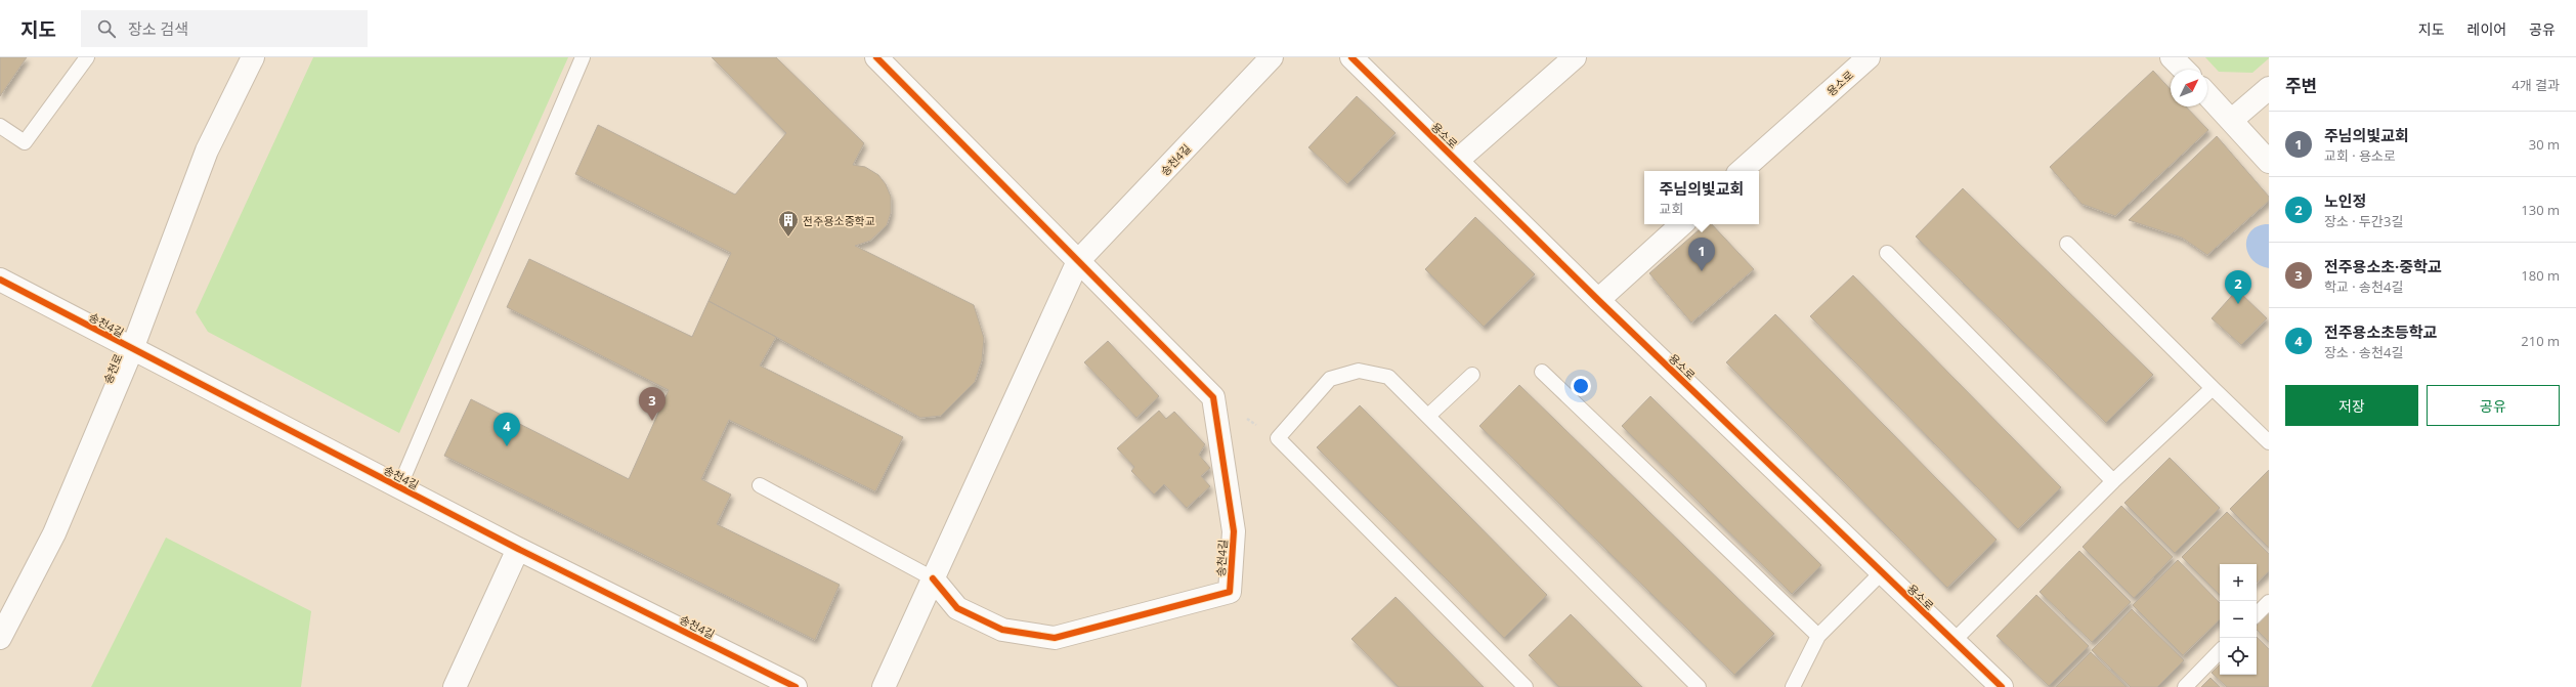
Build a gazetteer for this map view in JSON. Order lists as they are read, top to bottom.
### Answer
{
  "streets": {
    "street": ["용소로", "송천4길", "송천로"]
  },
  "crossings": [
    ["송천4길", "송천로"]
  ],
  "places": {
    "building": ["전주용소중학교"]
  },
  "north": "top right",
  "page": {
    "header": "지도",
    "search": "장소 검색",
    "nav": ["지도", "레이어", "공유"],
    "heading": ["주변", "4개 결과"],
    "list": [
      {
        "mark": "1",
        "name": "주님의빛교회",
        "note": "교회 · 용소로",
        "value": "30 m"
      },
      {
        "mark": "2",
        "name": "노인정",
        "note": "장소 · 두간3길",
        "value": "130 m"
      },
      {
        "mark": "3",
        "name": "전주용소초·중학교",
        "note": "학교 · 송천4길",
        "value": "180 m"
      },
      {
        "mark": "4",
        "name": "전주용소초등학교",
        "note": "장소 · 송천4길",
        "value": "210 m"
      }
    ],
    "popup": ["주님의빛교회", "교회"],
    "pins": [
      "1",
      "2",
      "3",
      "4"
    ],
    "buttons": ["저장", "공유"],
    "map_buttons": ["+", "−"]
  }
}
